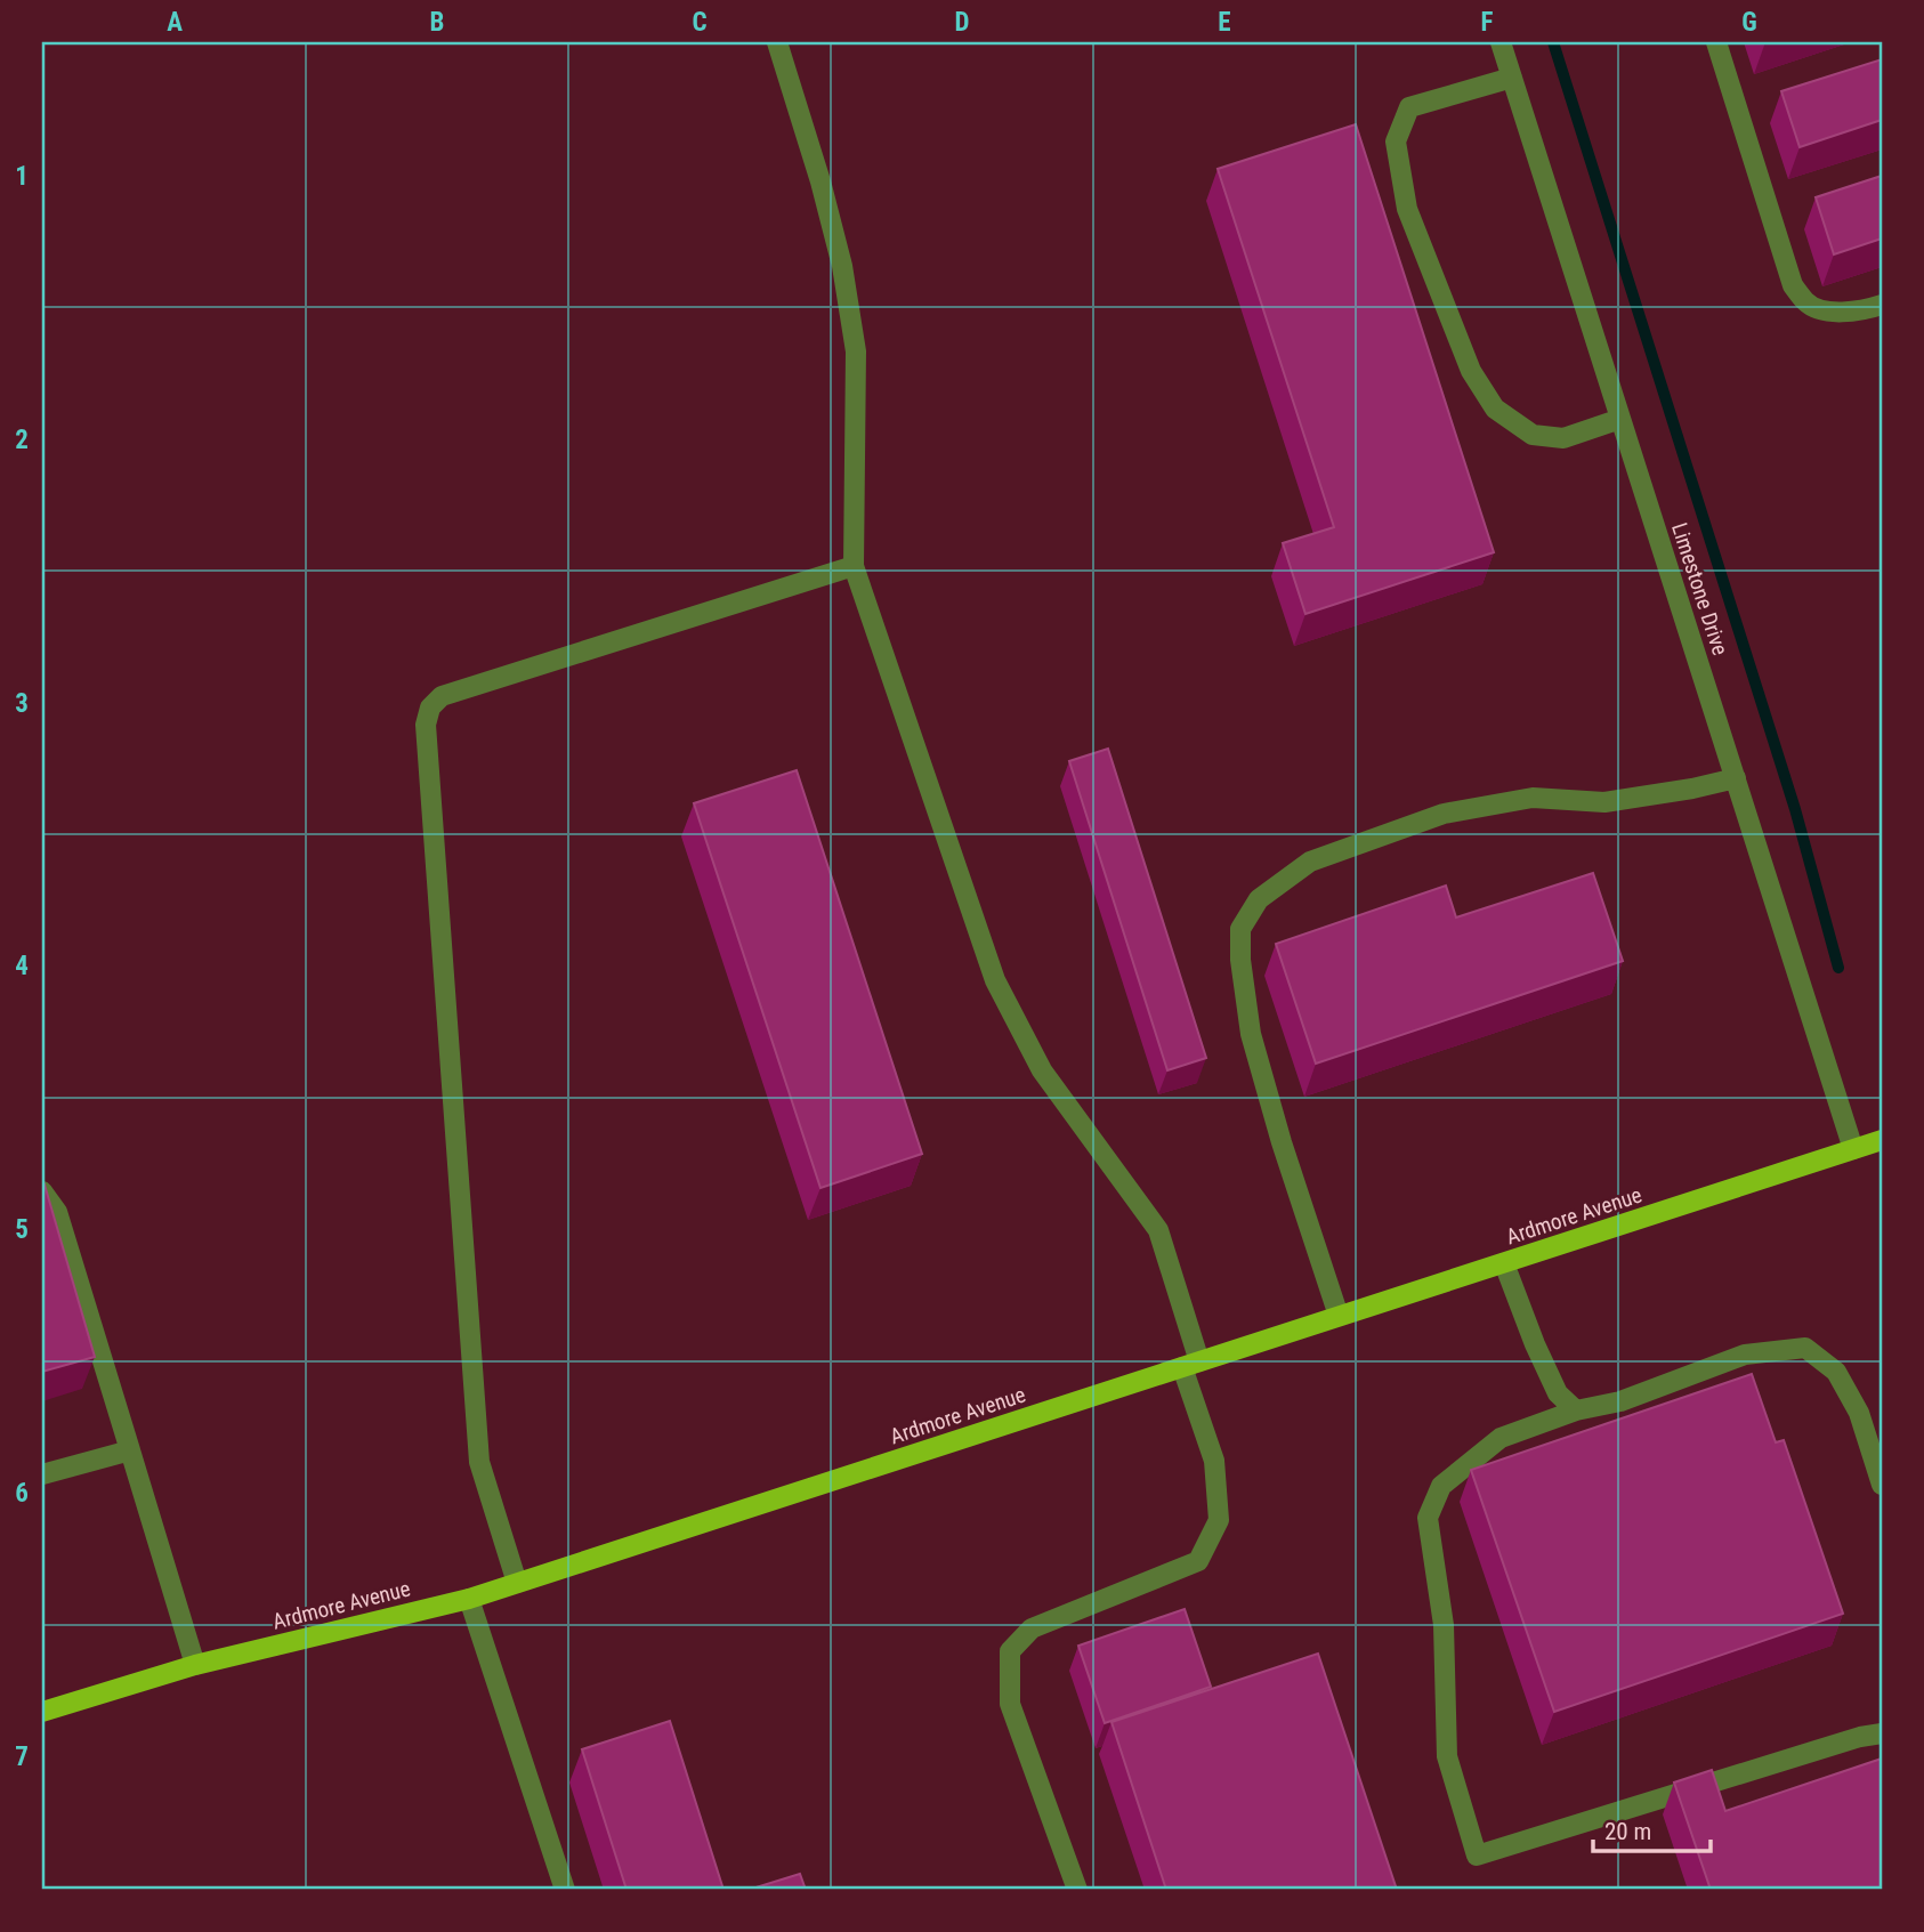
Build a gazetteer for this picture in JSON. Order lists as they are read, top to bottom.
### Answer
{
  "streets": {
    "main road": ["Ardmore Avenue"],
    "street": ["Limestone Drive"]
  },
  "crossings": [
    ["Limestone Drive", "Ardmore Avenue"]
  ],
  "scale_bar": "20 m",
  "grid": {
    "columns": [
      "A",
      "B",
      "C",
      "D",
      "E",
      "F",
      "G"
    ],
    "rows": [
      "1",
      "2",
      "3",
      "4",
      "5",
      "6",
      "7"
    ]
  }
}
